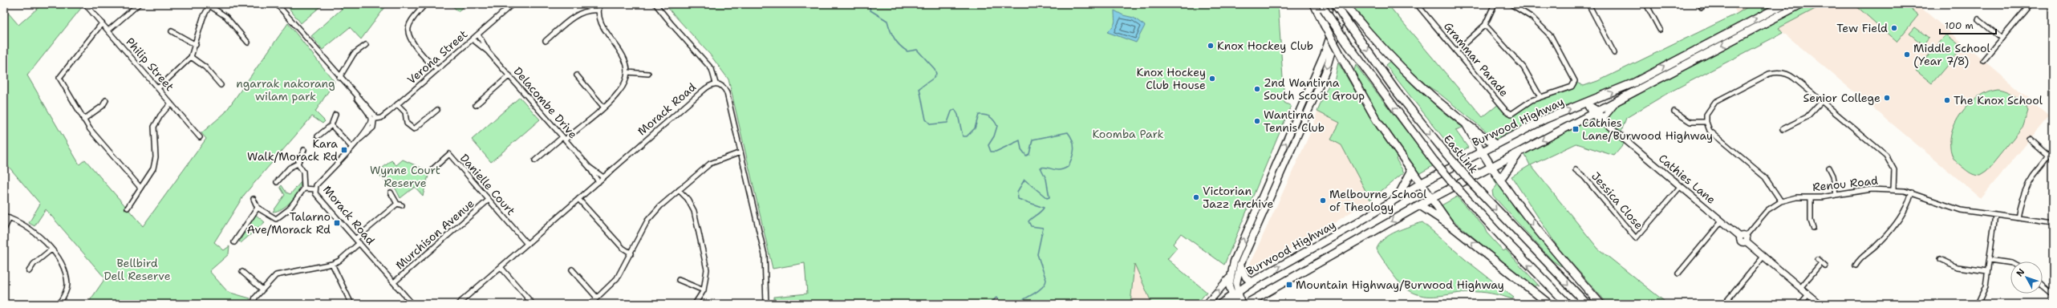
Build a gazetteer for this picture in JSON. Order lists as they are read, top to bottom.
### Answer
{
  "streets": {
    "highway": ["Burwood Highway", "EastLink"],
    "street": [
      "Verona Street",
      "Grammar Parade",
      "Philip Street",
      "Delacombe Drive",
      "Morack Road",
      "Cathies Lane",
      "Renou Road",
      "Danielle Court",
      "Jessica Close",
      "Murchison Avenue"
    ]
  },
  "crossings": [
    ["Verona Street", "Delacombe Drive"],
    ["Verona Street", "Morack Road"],
    ["Delacombe Drive", "Morack Road"],
    ["Morack Road", "Danielle Court"],
    ["Morack Road", "Murchison Avenue"],
    ["Burwood Highway", "Cathies Lane"],
    ["Cathies Lane", "Renou Road"],
    ["Cathies Lane", "Jessica Close"],
    ["Danielle Court", "Murchison Avenue"]
  ],
  "parks": [
    "ngarrak nakorang wilam park",
    "Koomba Park",
    "Wynne Court Reserve",
    "Bellbird Dell Reserve"
  ],
  "places": {
    "other": [
      "Tew Field",
      "Knox Hockey Club",
      "Middle School (Year 7/8)",
      "Knox Hockey Club House",
      "2nd Wantirna South Scout Group",
      "Senior College",
      "The Knox School",
      "Wantirna Tennis Club",
      "Victorian Jazz Archive",
      "Melbourne School of Theology"
    ],
    "transit": [
      "Cathies Lane/Burwood Highway",
      "Kara Walk/Morack Rd",
      "Talarno Ave/Morack Rd",
      "Mountain Highway/Burwood Highway"
    ]
  },
  "scale_bar": "100 m",
  "north": "top left"
}
